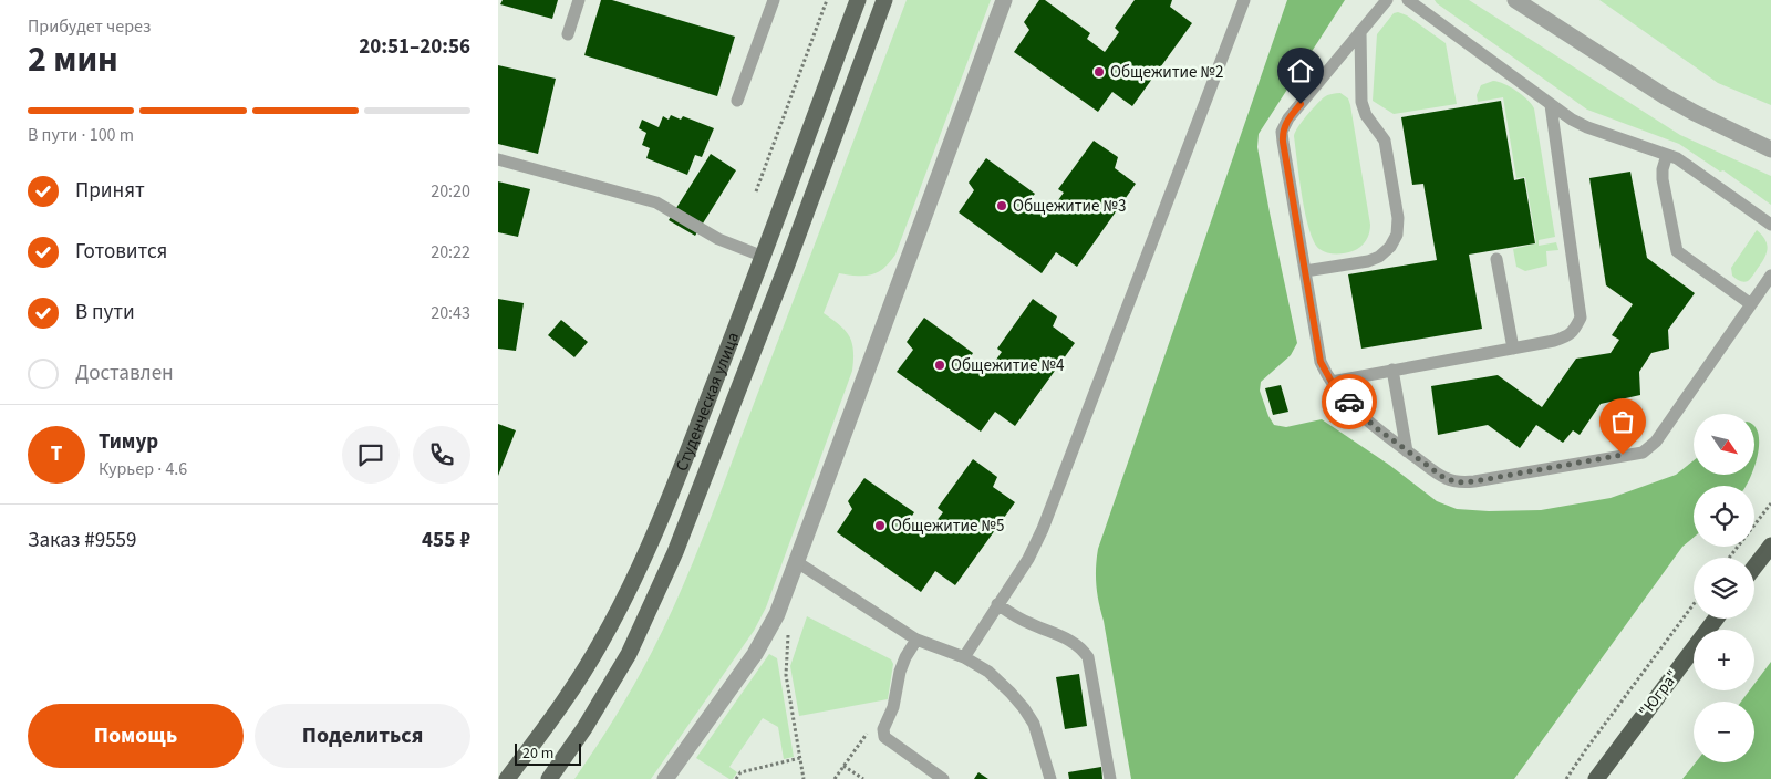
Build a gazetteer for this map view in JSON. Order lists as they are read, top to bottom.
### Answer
{
  "streets": {
    "highway": ["\"Югра\""],
    "main road": ["Студенческая улица"]
  },
  "places": [
    "Общежитие №2",
    "Общежитие №3",
    "Общежитие №4",
    "Общежитие №5"
  ],
  "scale_bar": "20 m",
  "north": "bottom right",
  "page": {
    "heading": ["2 мин", "Прибудет через", "20:51–20:56"],
    "panel": [
      "Тимур",
      "Курьер · 4.6",
      "Заказ #9559",
      "455 ₽"
    ],
    "bar": "В пути · 100 m",
    "list": [
      ["Принят", "20:20"],
      ["Готовится", "20:22"],
      ["В пути", "20:43"],
      "Доставлен"
    ],
    "map_buttons": ["+", "−"],
    "round": "Т",
    "buttons": ["Помощь", "Поделиться"],
    "scale": "20 m"
  }
}
